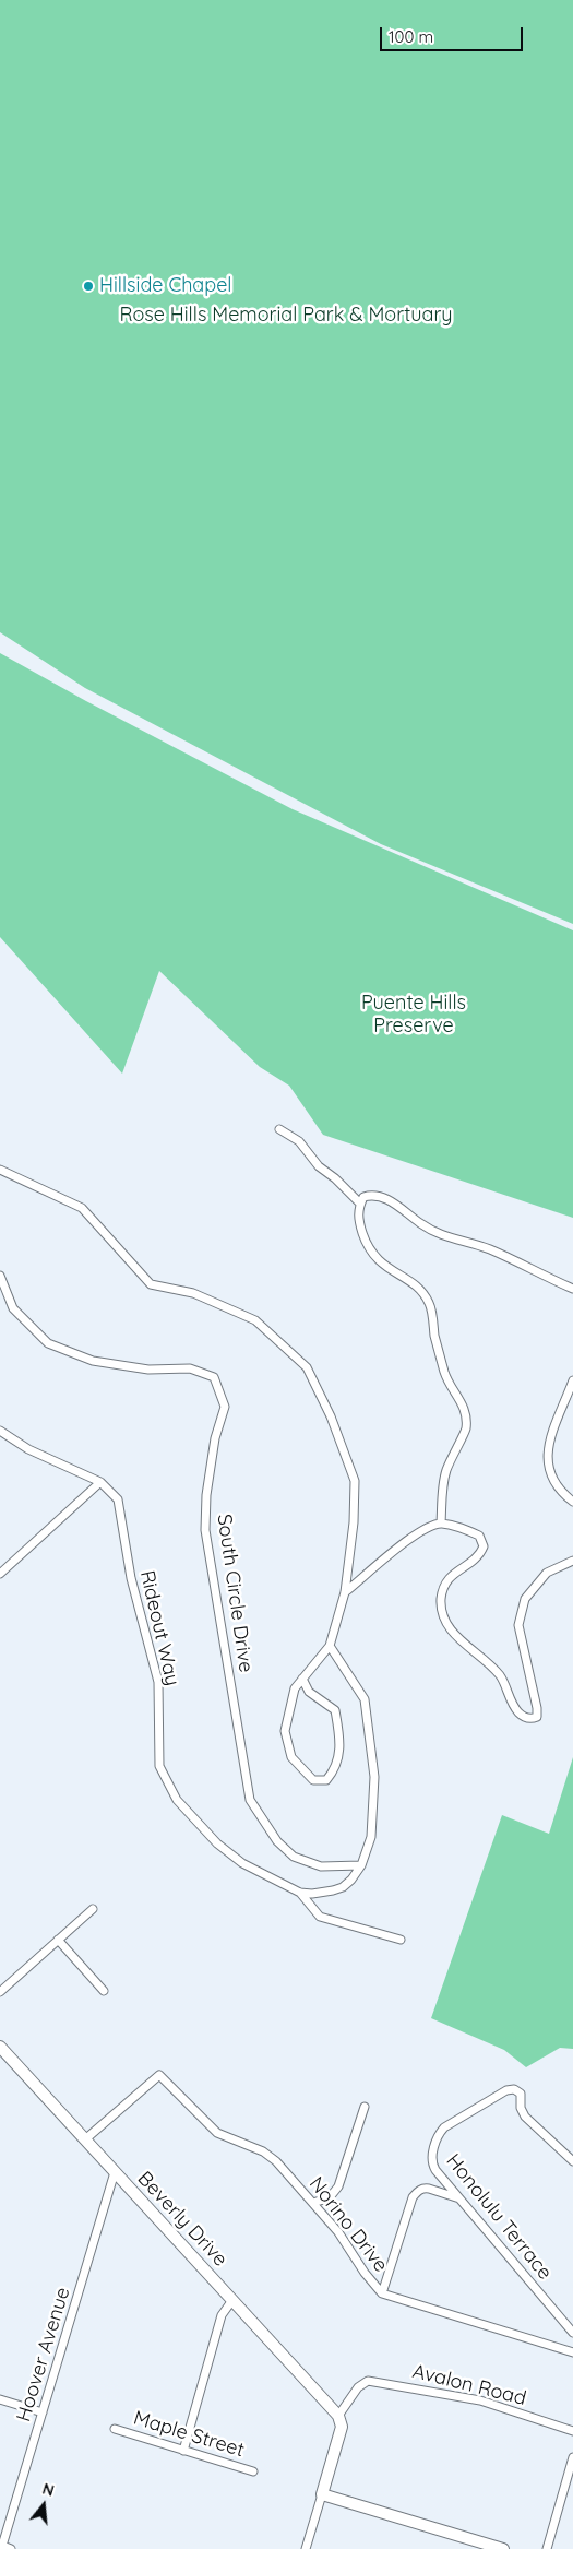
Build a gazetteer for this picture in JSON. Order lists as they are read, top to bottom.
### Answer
{
  "streets": {
    "street": [
      "South Circle Drive",
      "Rideout Way",
      "Honolulu Terrace",
      "Beverly Drive",
      "Norino Drive",
      "Hoover Avenue",
      "Avalon Road",
      "Maple Street"
    ]
  },
  "crossings": [
    ["Beverly Drive", "Norino Drive"],
    ["Beverly Drive", "Hoover Avenue"],
    ["Beverly Drive", "Avalon Road"]
  ],
  "parks": ["Rose Hills Memorial Park & Mortuary", "Puente Hills Preserve"],
  "places": ["Hillside Chapel"],
  "scale_bar": "100 m",
  "north": "top"
}
